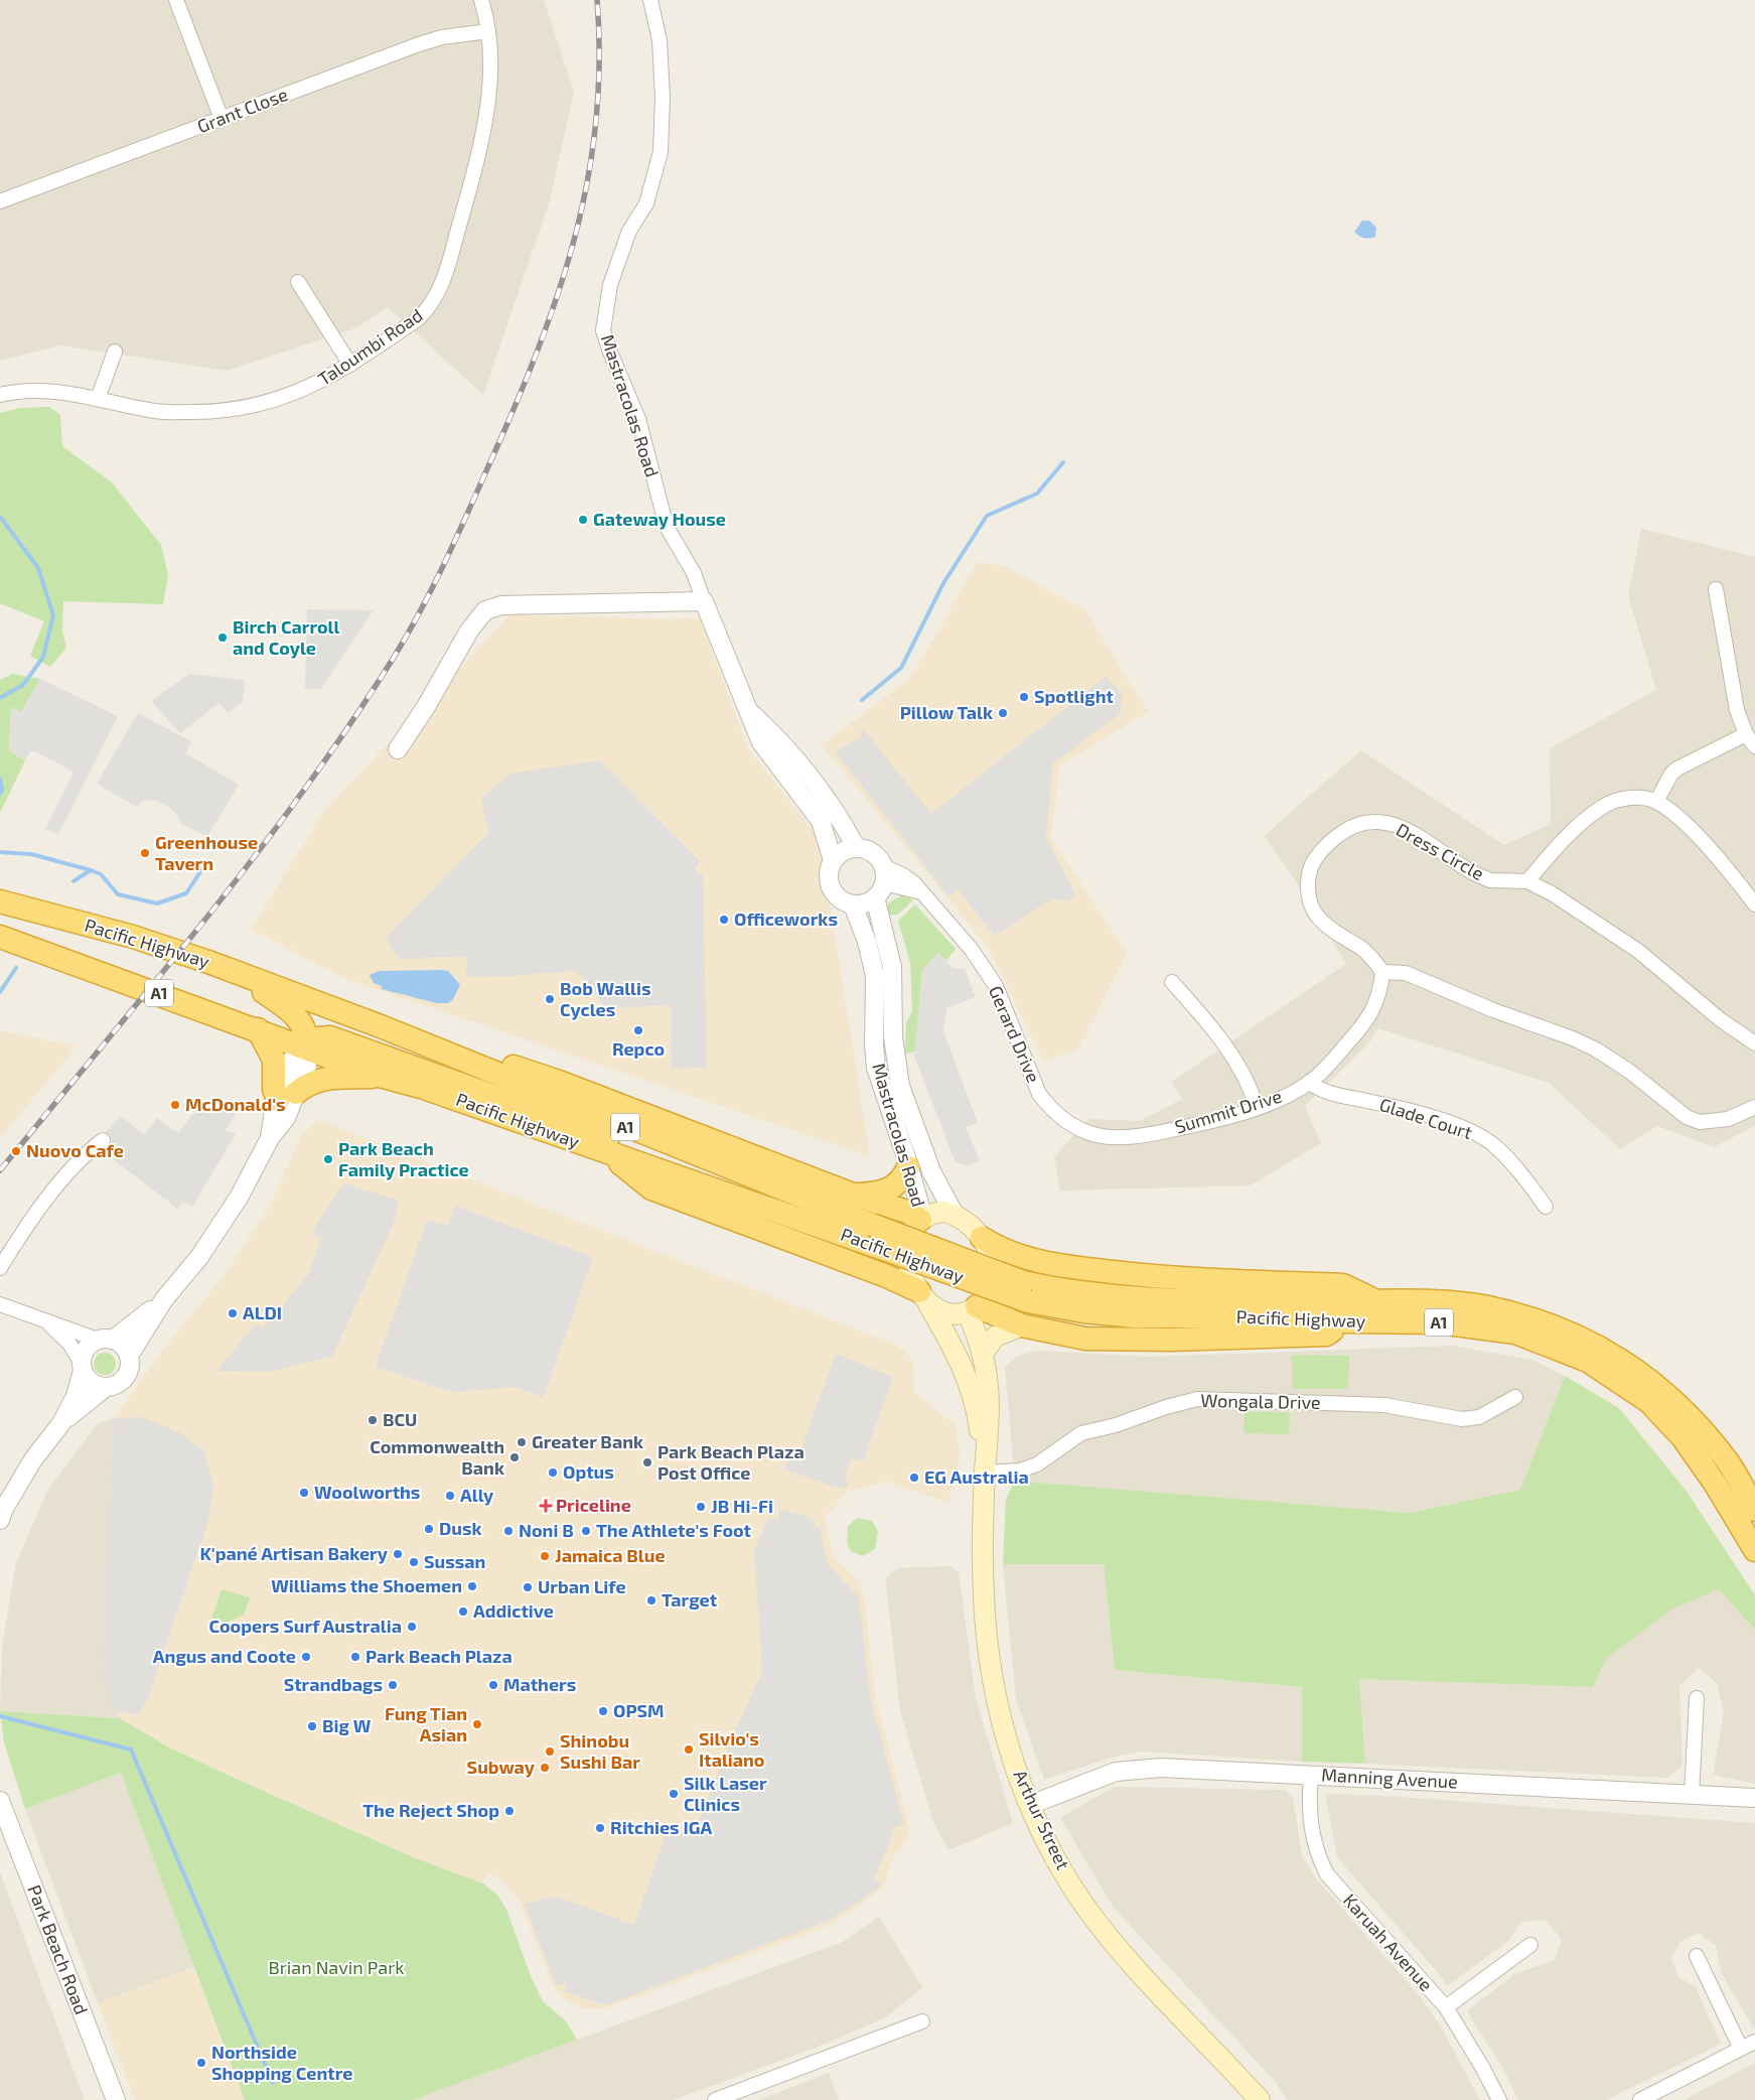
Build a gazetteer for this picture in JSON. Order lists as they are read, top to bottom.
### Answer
{
  "streets": {
    "highway": ["Pacific Highway", "A1"],
    "main road": ["Arthur Street"],
    "street": [
      "Grant Close",
      "Taloumbi Road",
      "Mastracolas Road",
      "Dress Circle",
      "Gerard Drive",
      "Summit Drive",
      "Glade Court",
      "Wongala Drive",
      "Manning Avenue",
      "Karuah Avenue",
      "Park Beach Road"
    ]
  },
  "crossings": [
    ["Grant Close", "Taloumbi Road"],
    ["Mastracolas Road", "Gerard Drive"],
    ["Mastracolas Road", "Arthur Street"],
    ["Dress Circle", "Summit Drive"],
    ["Gerard Drive", "Summit Drive"],
    ["Summit Drive", "Glade Court"],
    ["Wongala Drive", "Arthur Street"],
    ["Manning Avenue", "Arthur Street"],
    ["Manning Avenue", "Karuah Avenue"]
  ],
  "parks": ["Brian Navin Park"],
  "places": {
    "other": [
      "Gateway House",
      "Birch Carroll and Coyle",
      "Spotlight",
      "Pillow Talk",
      "Greenhouse Tavern",
      "Officeworks",
      "Bob Wallis Cycles",
      "Repco",
      "McDonald's",
      "Nuovo Cafe",
      "Park Beach Family Practice",
      "ALDI",
      "BCU",
      "Greater Bank",
      "Commonwealth Bank",
      "Park Beach Plaza Post Office",
      "Optus",
      "EG Australia",
      "Woolworths",
      "Ally",
      "JB Hi-Fi",
      "Dusk",
      "Noni B",
      "The Athlete's Foot",
      "K'pané Artisan Bakery",
      "Jamaica Blue",
      "Sussan",
      "Williams the Shoemen",
      "Urban Life",
      "Target",
      "Addictive",
      "Coopers Surf Australia",
      "Angus and Coote",
      "Park Beach Plaza",
      "Strandbags",
      "Mathers",
      "OPSM",
      "Fung Tian Asian",
      "Big W",
      "Silvio's Italiano",
      "Shinobu Sushi Bar",
      "Subway",
      "Silk Laser Clinics",
      "The Reject Shop",
      "Ritchies IGA",
      "Northside Shopping Centre"
    ],
    "health": ["Priceline"]
  }
}
